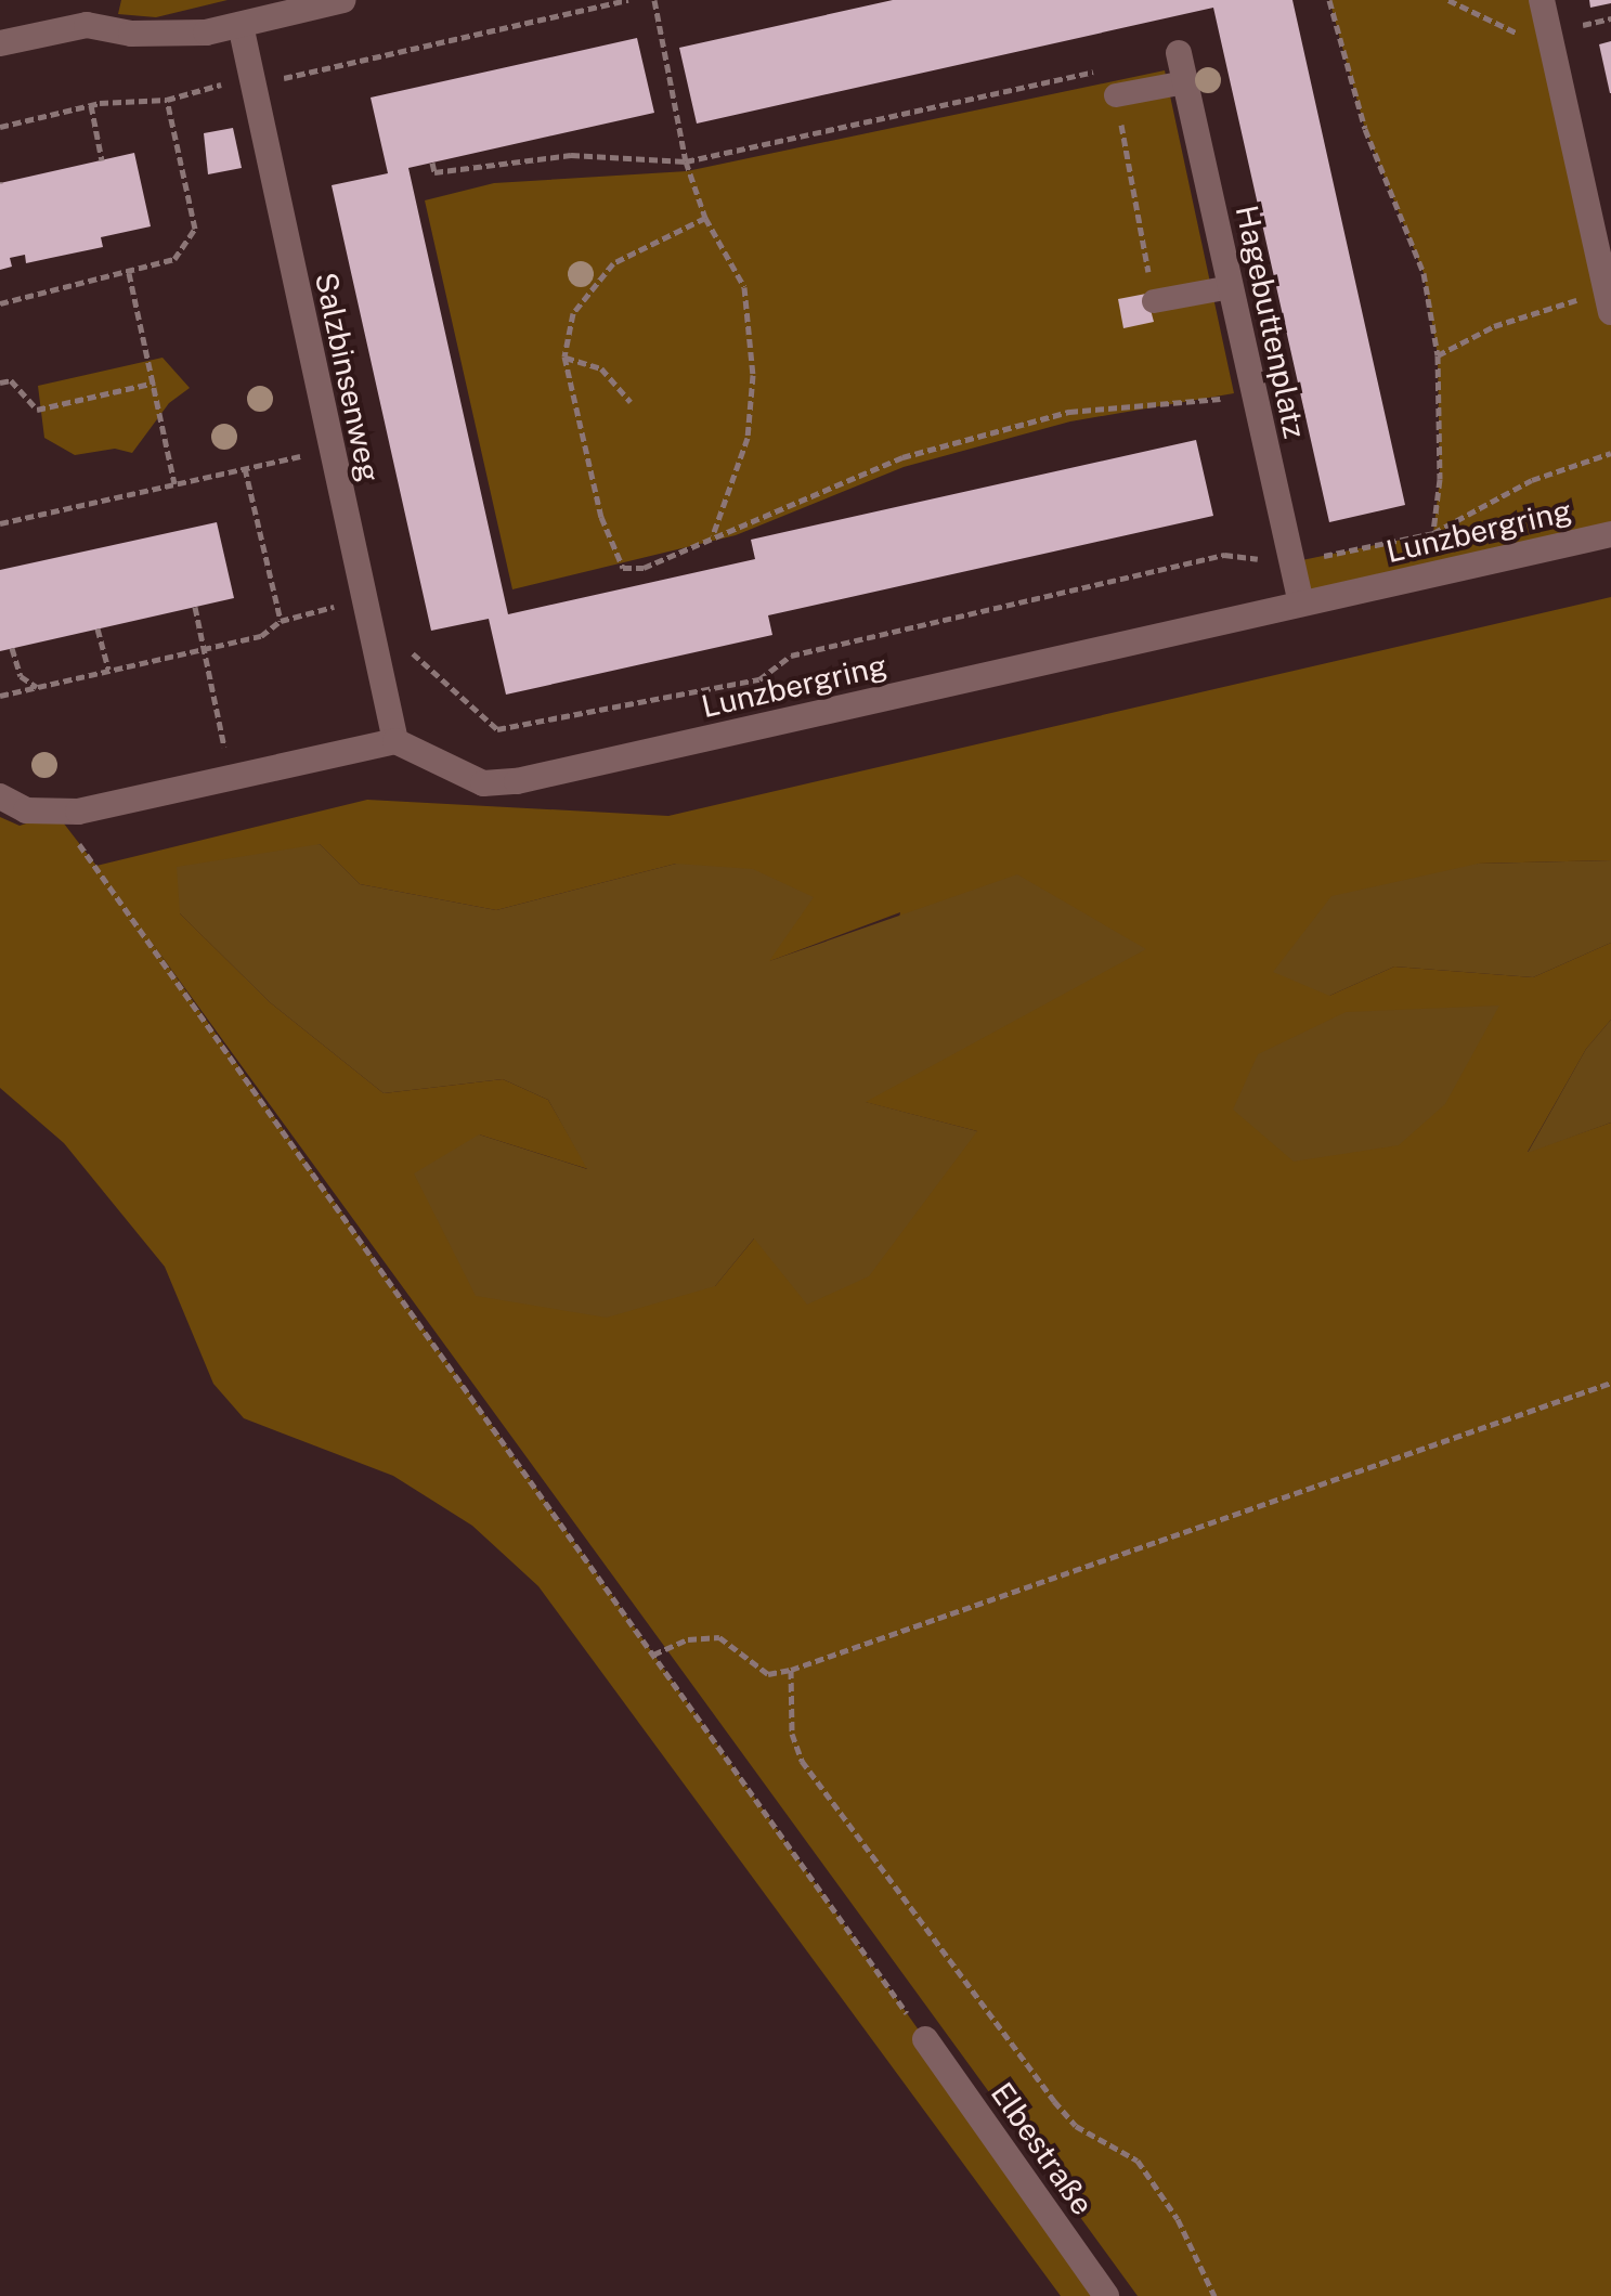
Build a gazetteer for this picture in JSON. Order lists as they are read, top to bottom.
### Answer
{
  "streets": {
    "street": [
      "Hagebuttenplatz",
      "Salzbinsenweg",
      "Lunzbergring",
      "Elbestraße"
    ]
  },
  "crossings": [
    ["Hagebuttenplatz", "Lunzbergring"],
    ["Salzbinsenweg", "Lunzbergring"]
  ]
}
